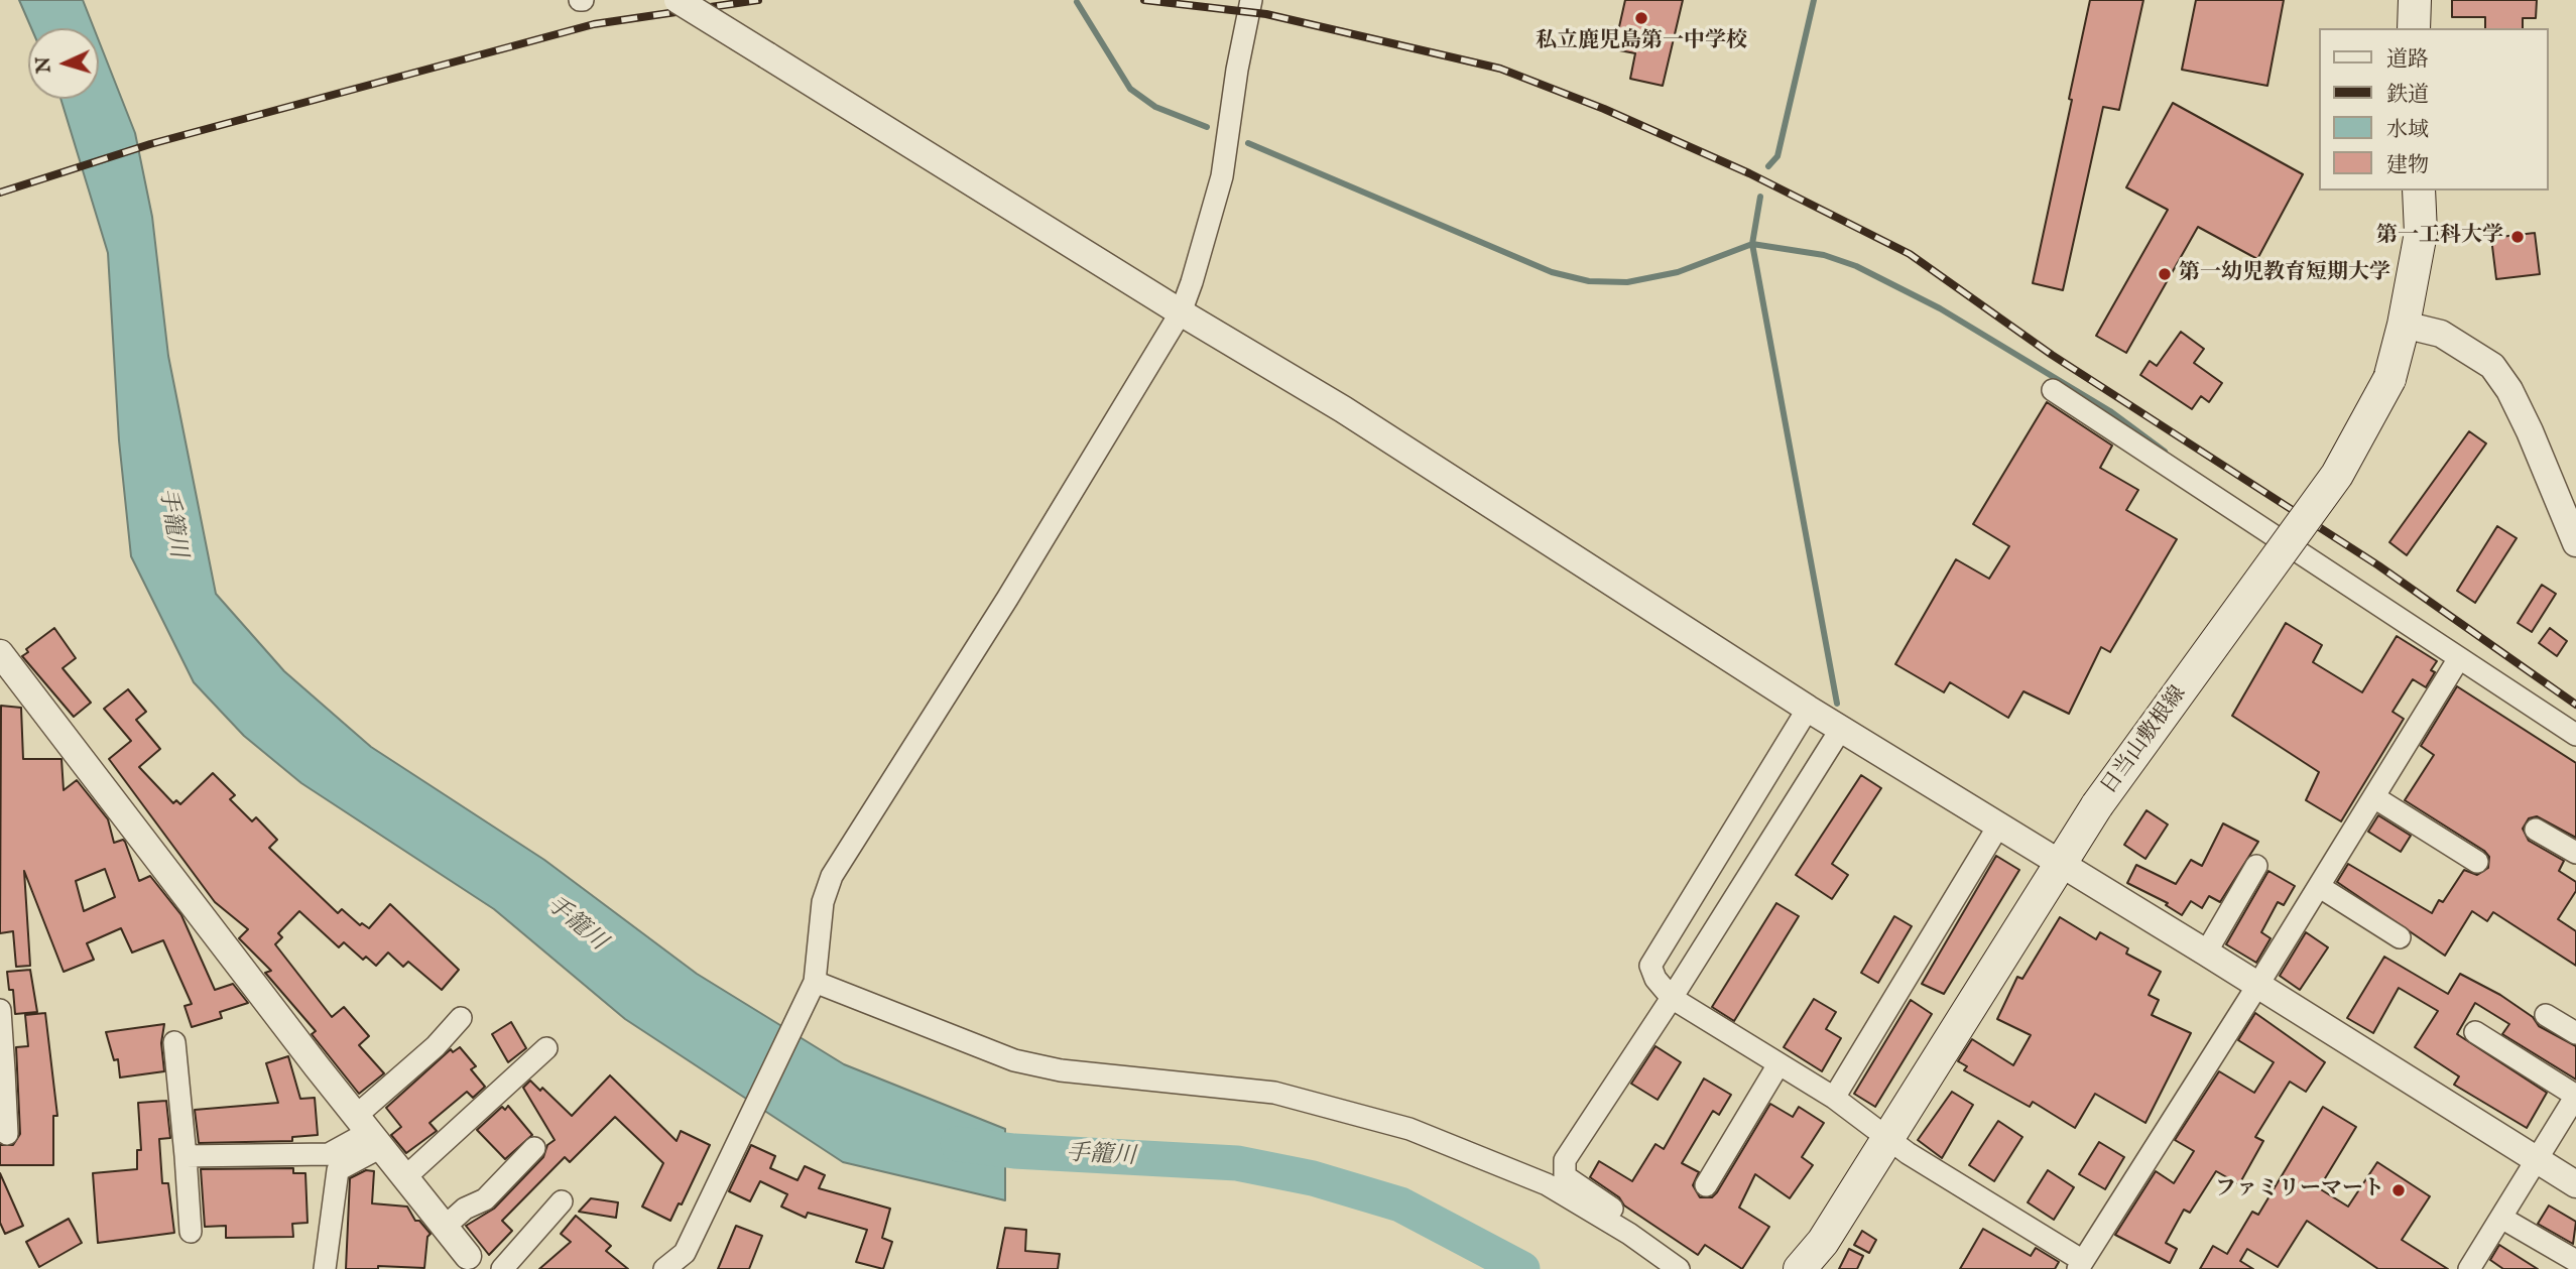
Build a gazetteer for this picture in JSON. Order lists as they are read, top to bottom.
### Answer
{
  "streets": {
    "main road": ["日当山敷根線"]
  },
  "water": ["手籠川"],
  "places": [
    "私立鹿児島第一中学校",
    "第一工科大学",
    "第一幼児教育短期大学",
    "ファミリーマート"
  ],
  "legend": [
    "道路",
    "鉄道",
    "水域",
    "建物"
  ],
  "north": "left"
}
